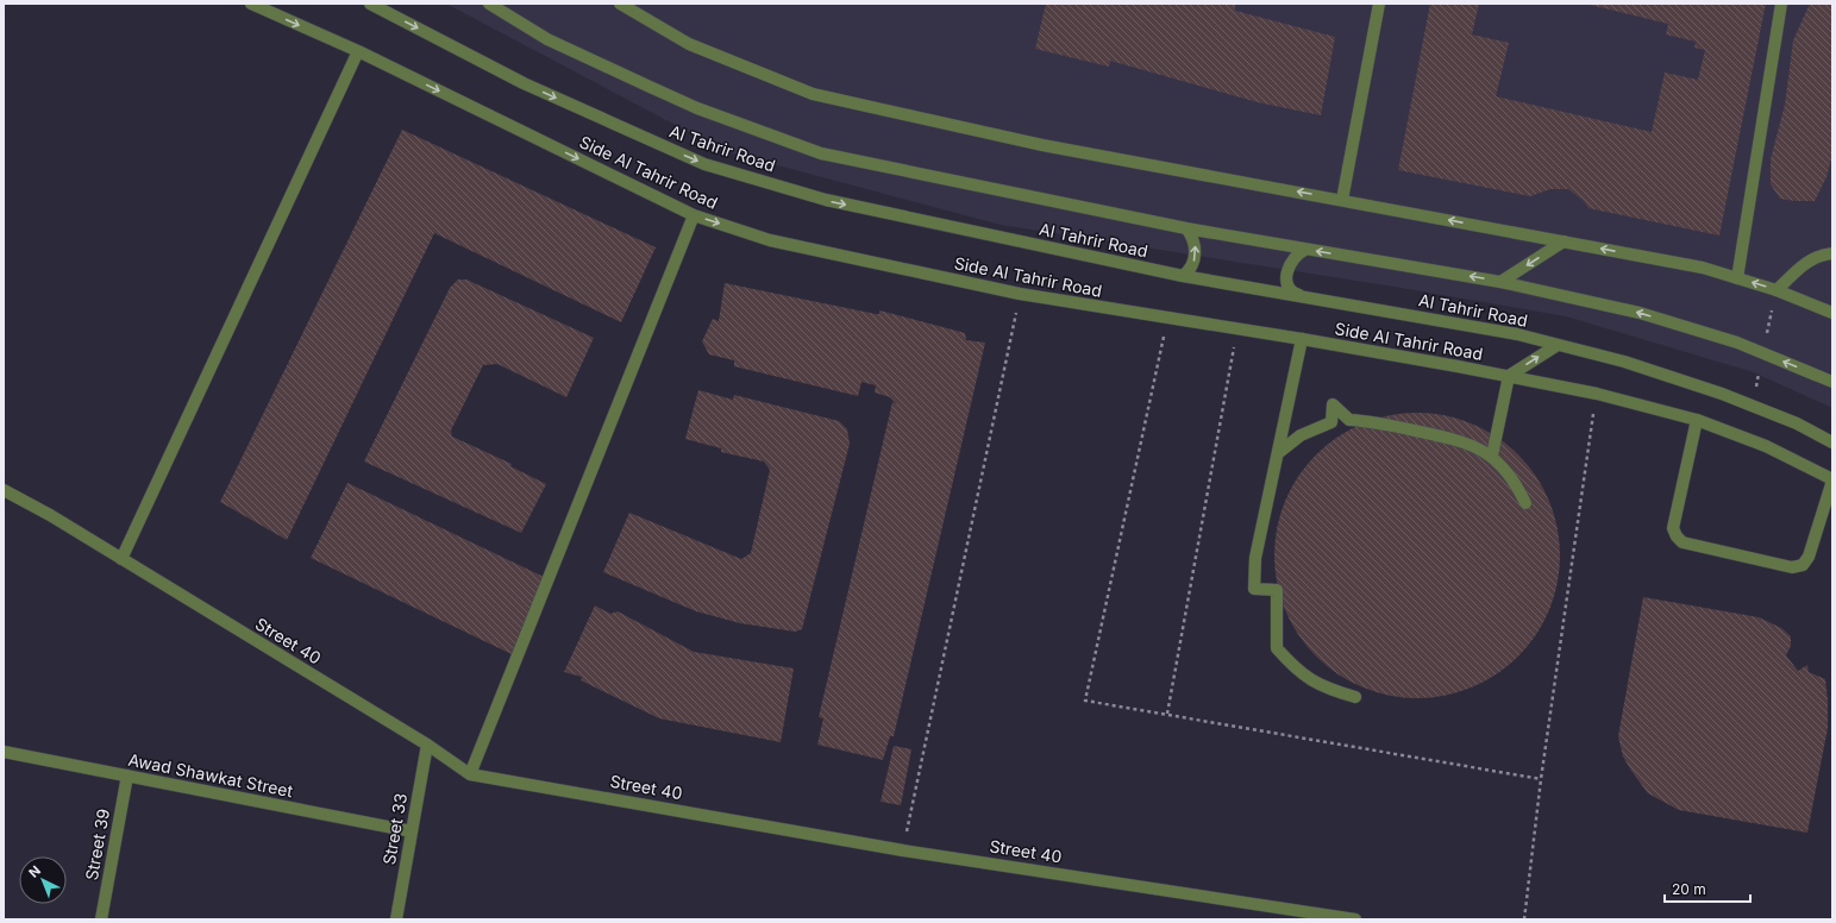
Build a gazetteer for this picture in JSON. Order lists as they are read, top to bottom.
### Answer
{
  "streets": {
    "street": [
      "Al Tahrir Road",
      "Side Al Tahrir Road",
      "Street 40",
      "Awad Shawkat Street",
      "Street 33",
      "Street 39"
    ]
  },
  "crossings": [
    ["Street 40", "Street 33"],
    ["Awad Shawkat Street", "Street 33"],
    ["Awad Shawkat Street", "Street 39"]
  ],
  "one_way": ["Side Al Tahrir Road"],
  "scale_bar": "20 m",
  "north": "top left"
}
